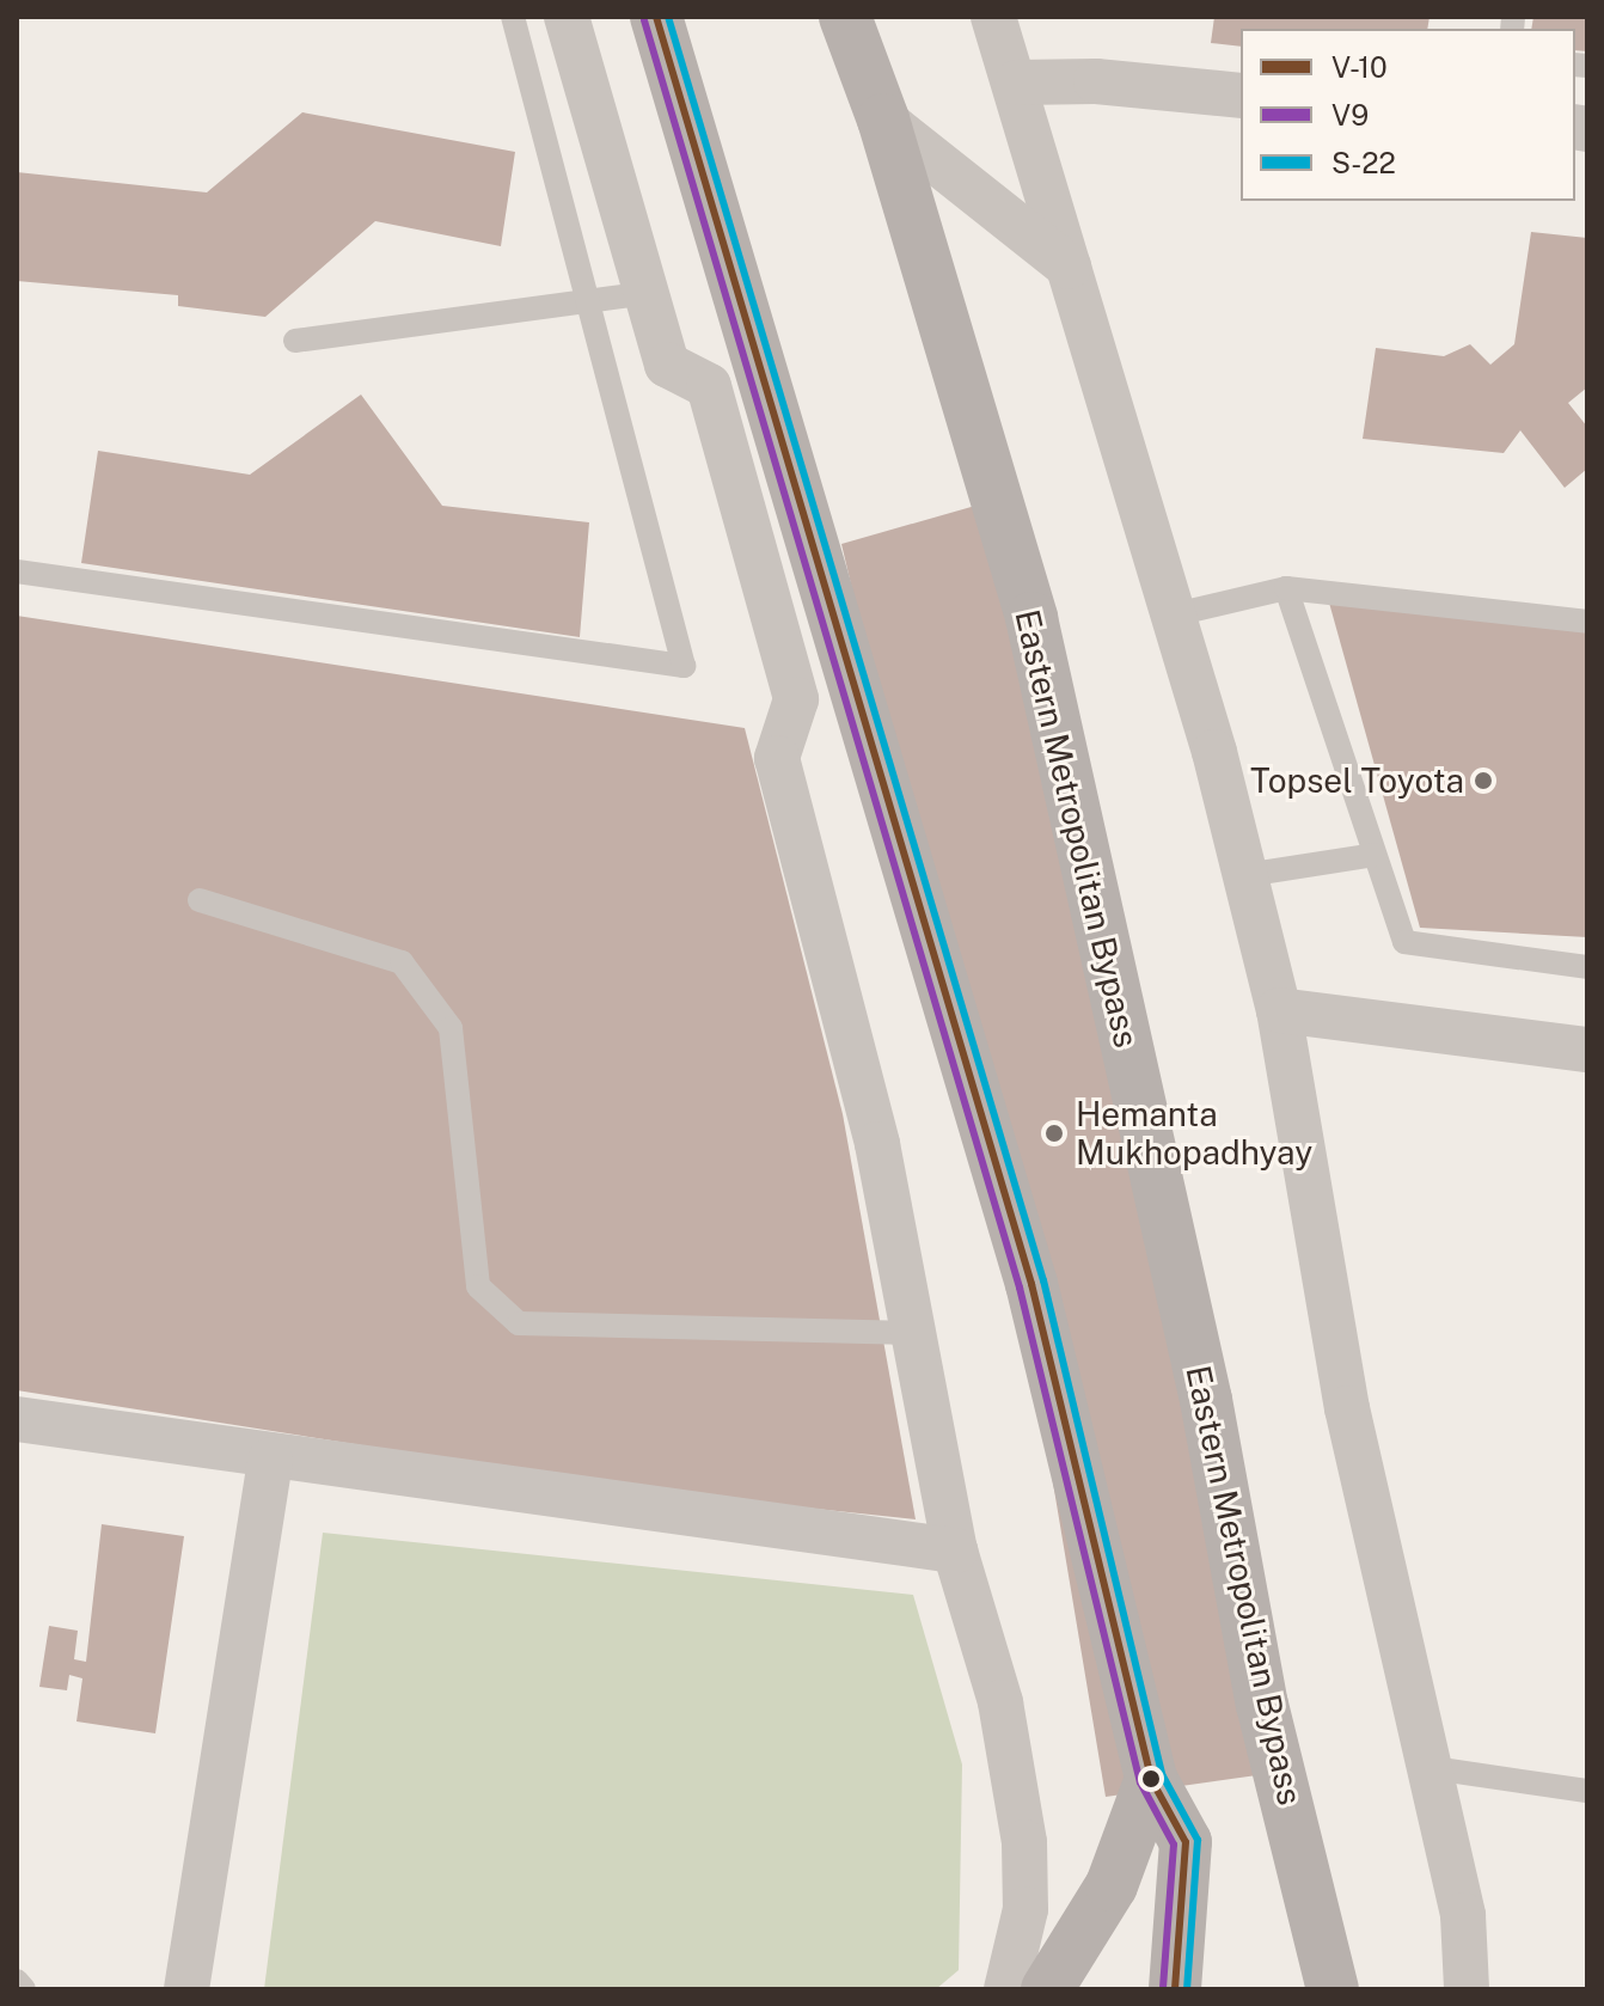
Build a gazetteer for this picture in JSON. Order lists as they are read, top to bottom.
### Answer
{
  "streets": {
    "main road": ["Eastern Metropolitan Bypass"]
  },
  "places": ["Topsel Toyota", "Hemanta Mukhopadhyay"],
  "lines": ["transit line V-10", "transit line S-22", "transit line V9"],
  "legend": ["V-10", "V9", "S-22"]
}
